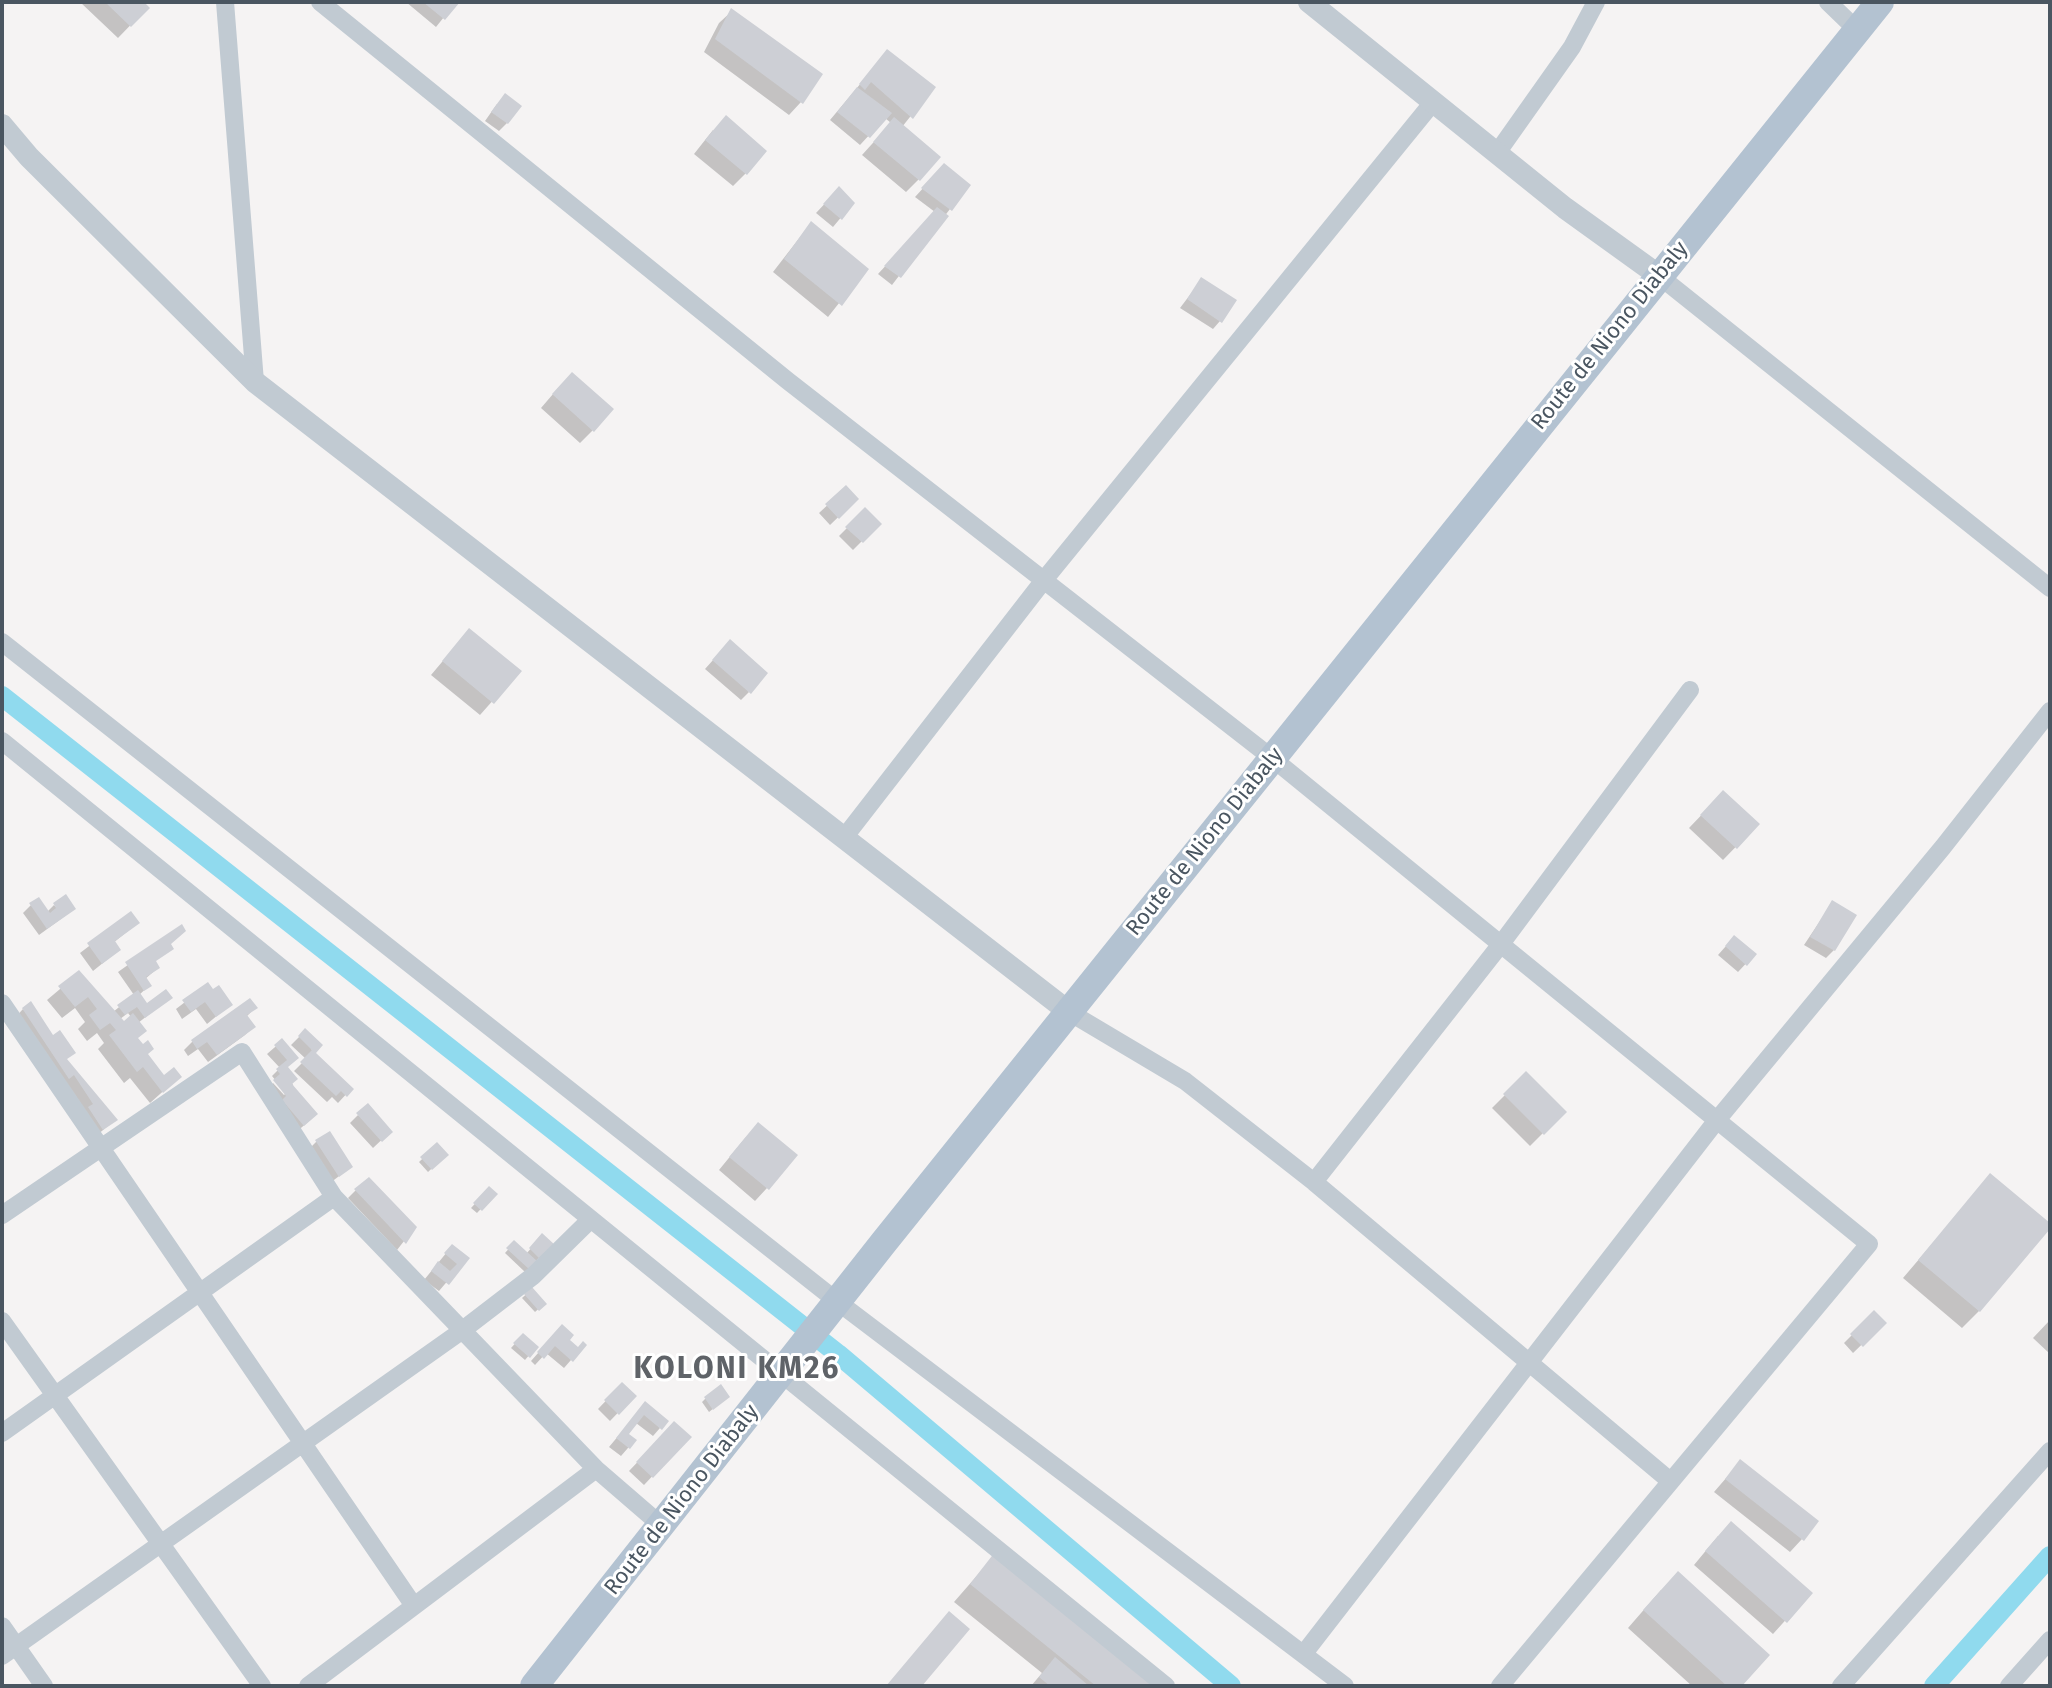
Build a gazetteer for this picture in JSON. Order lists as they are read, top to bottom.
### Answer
{
  "streets": {
    "main road": ["Route de Niono Diabaly"]
  },
  "districts": ["KOLONI KM26"]
}
